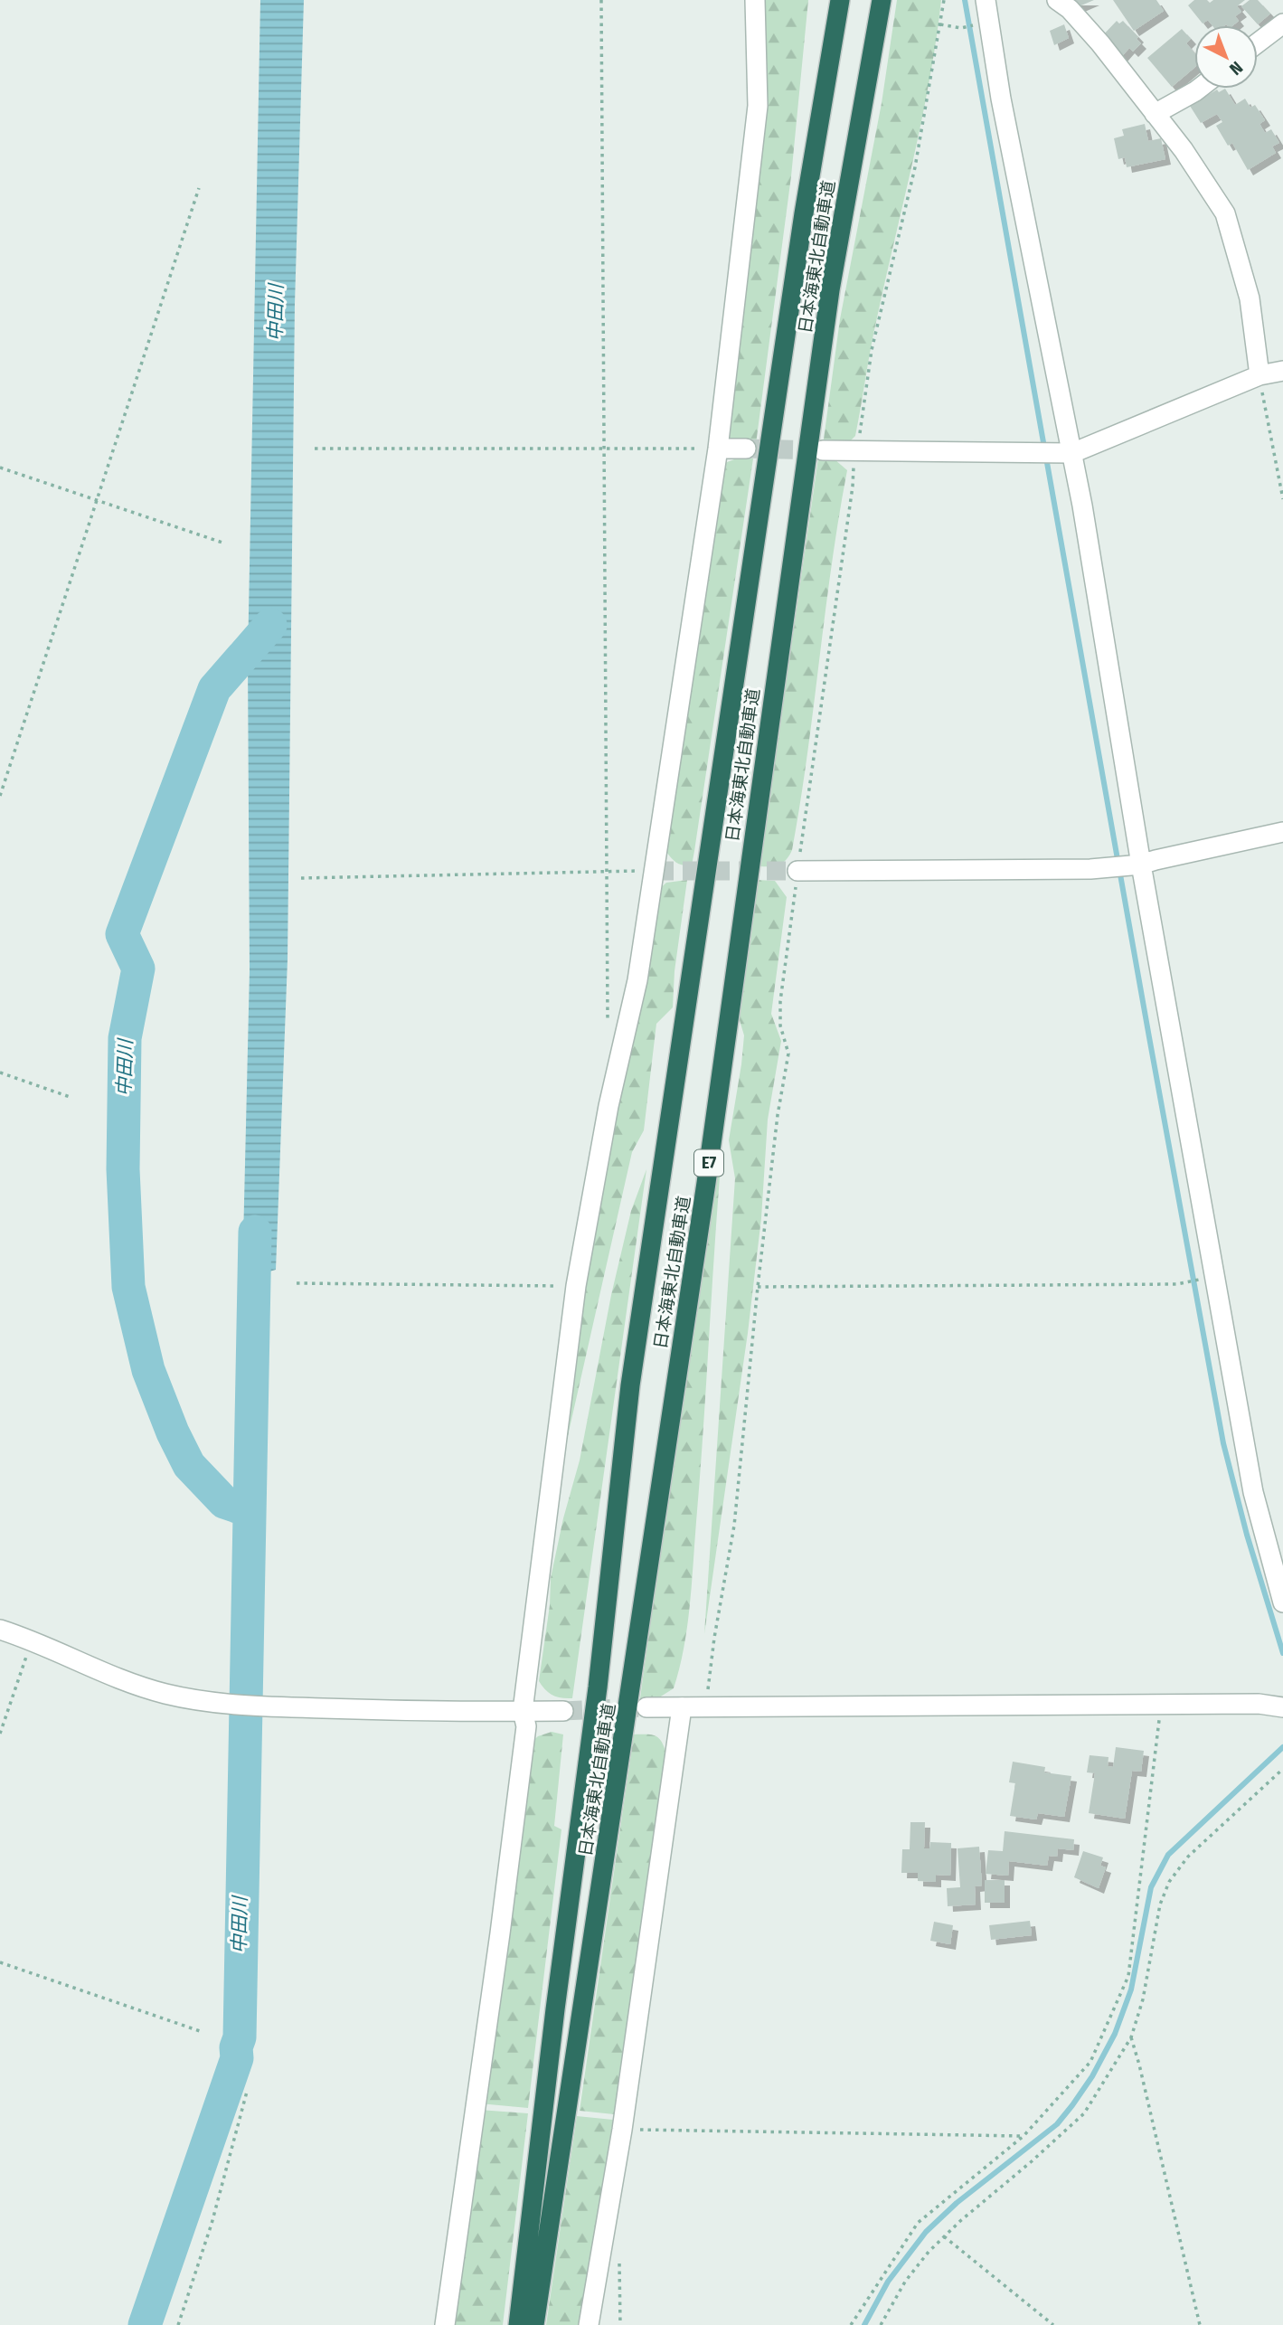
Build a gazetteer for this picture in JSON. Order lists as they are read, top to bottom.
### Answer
{
  "streets": {
    "highway": ["日本海東北自動車道", "E7"]
  },
  "water": ["中田川"],
  "north": "bottom right"
}
